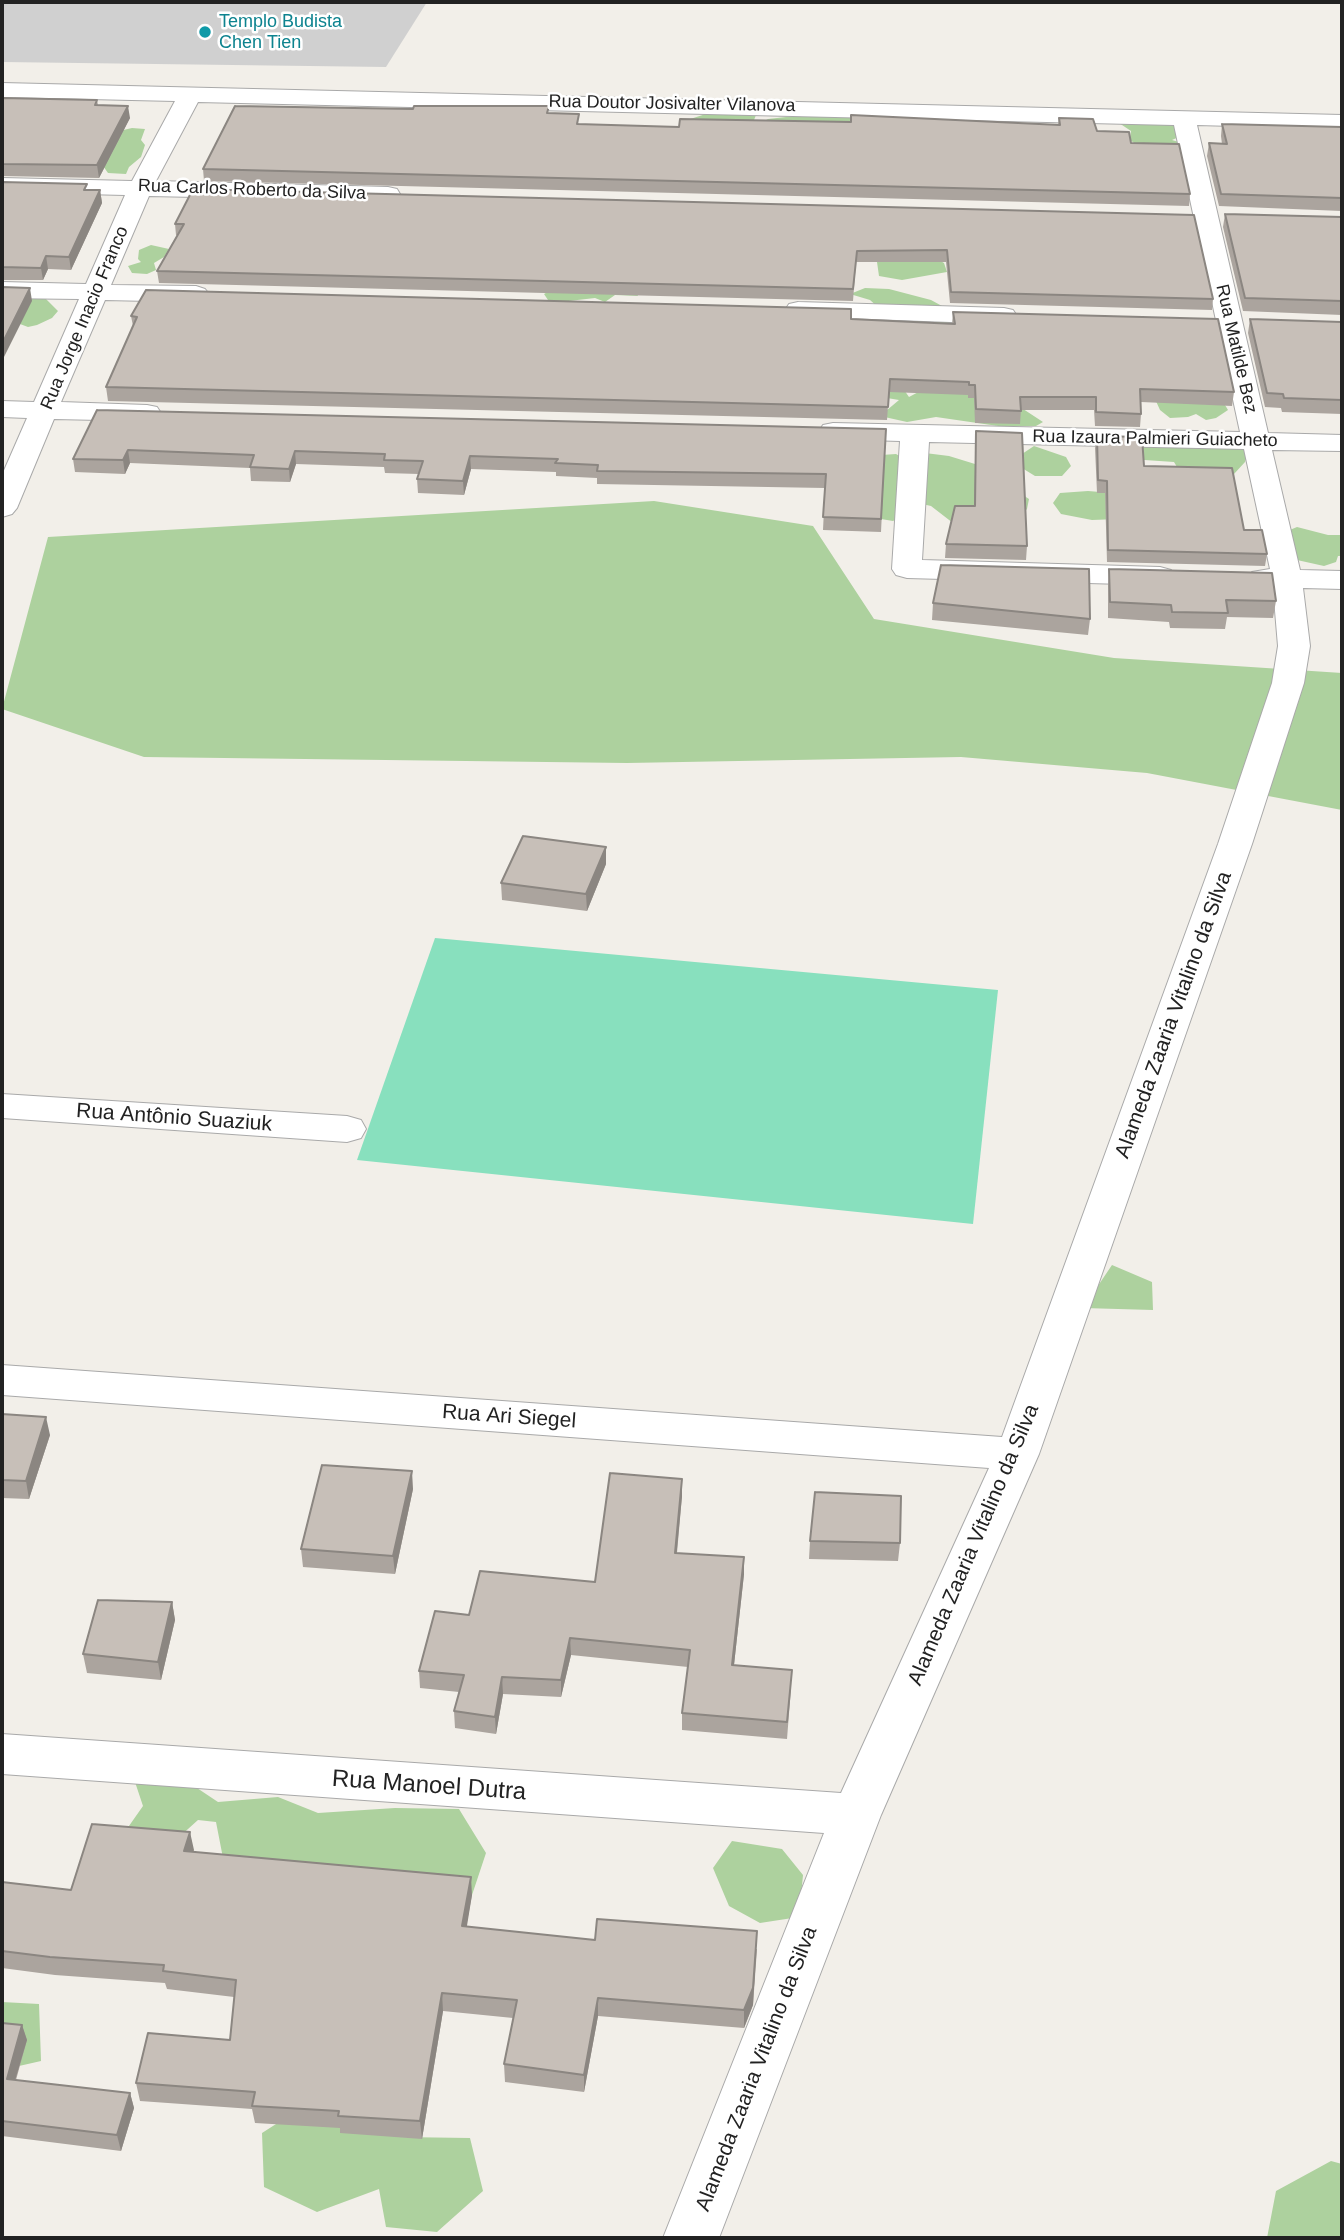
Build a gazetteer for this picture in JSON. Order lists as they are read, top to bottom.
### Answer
{
  "streets": {
    "street": [
      "Rua Doutor Josivalter Vilanova",
      "Rua Carlos Roberto da Silva",
      "Rua Jorge Inacio Franco",
      "Rua Matilde Bez",
      "Rua Izaura Palmieri Guiacheto",
      "Alameda Zaaria Vitalino da Silva",
      "Rua Antônio Suaziuk",
      "Rua Ari Siegel",
      "Rua Manoel Dutra"
    ]
  },
  "crossings": [
    ["Rua Doutor Josivalter Vilanova", "Rua Jorge Inacio Franco"],
    ["Rua Doutor Josivalter Vilanova", "Rua Matilde Bez"],
    ["Rua Carlos Roberto da Silva", "Rua Jorge Inacio Franco"],
    ["Rua Matilde Bez", "Rua Izaura Palmieri Guiacheto"],
    ["Rua Matilde Bez", "Alameda Zaaria Vitalino da Silva"],
    ["Alameda Zaaria Vitalino da Silva", "Rua Ari Siegel"],
    ["Alameda Zaaria Vitalino da Silva", "Rua Manoel Dutra"]
  ],
  "places": ["Templo Budista Chen Tien"]
}
